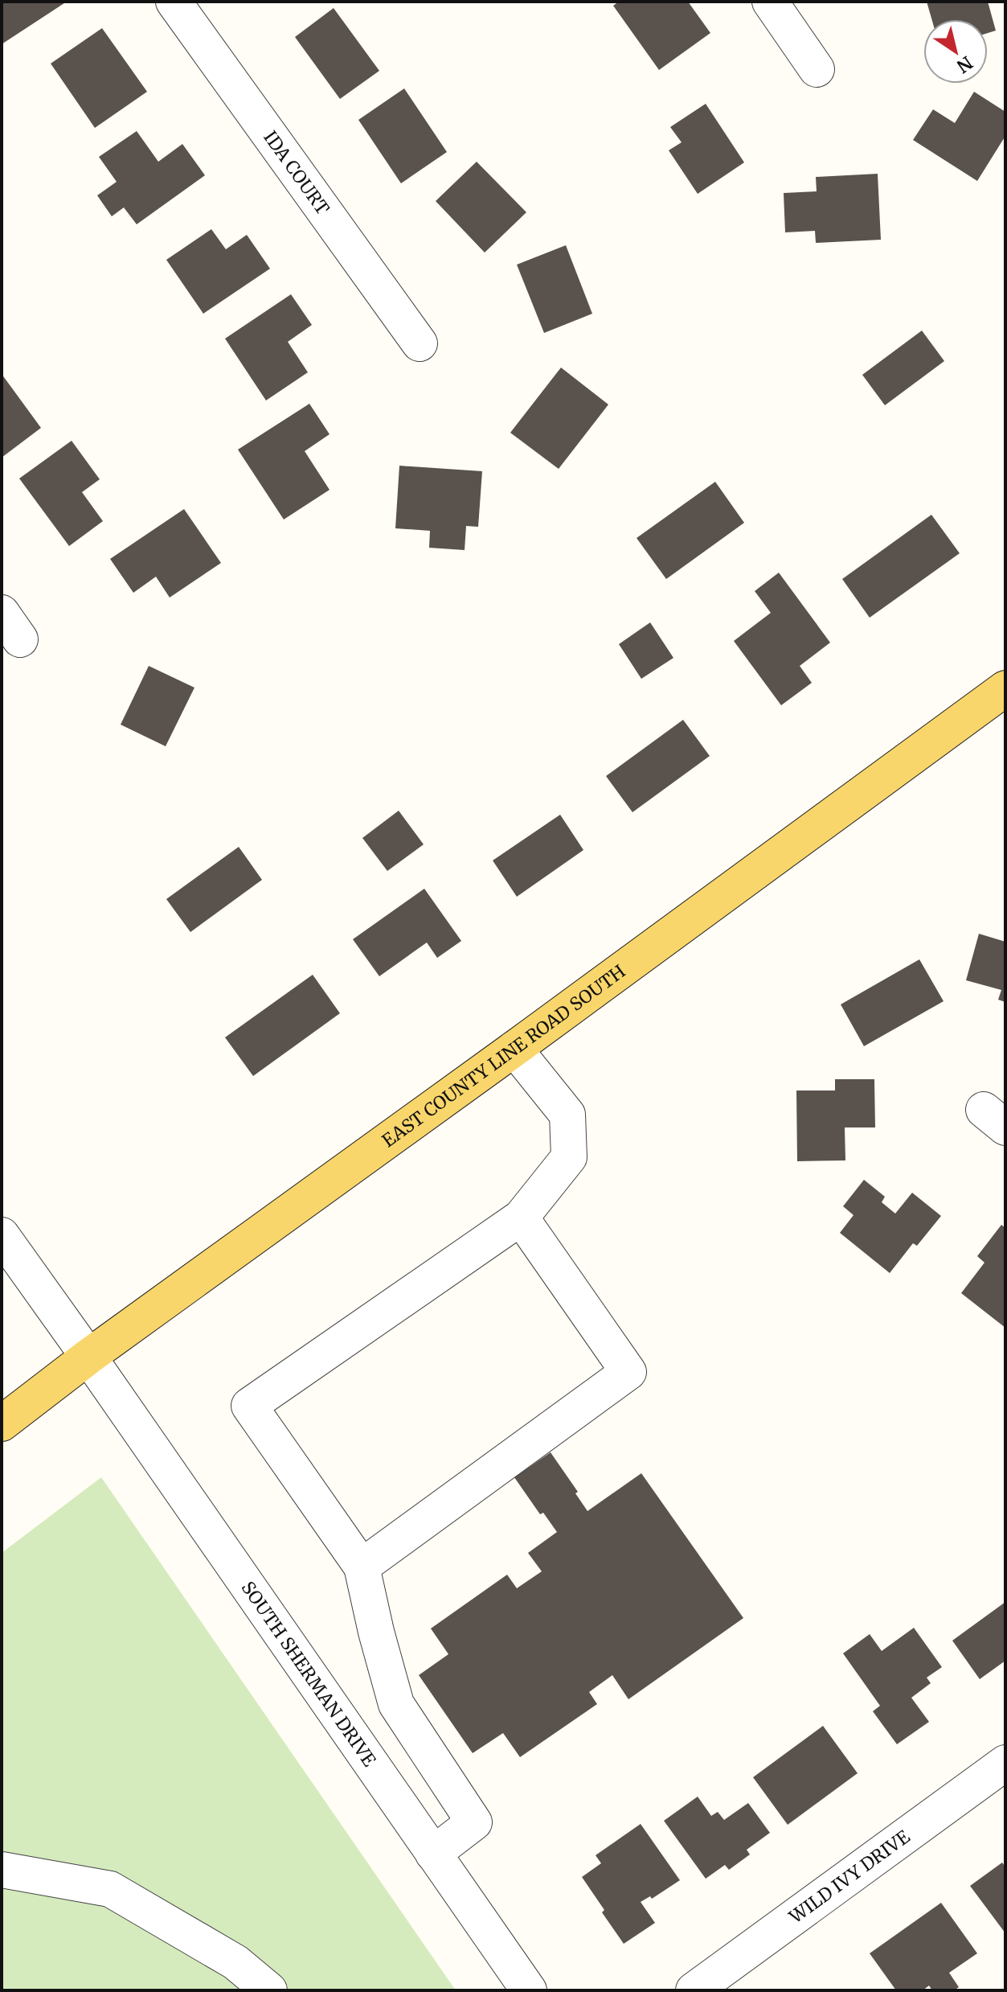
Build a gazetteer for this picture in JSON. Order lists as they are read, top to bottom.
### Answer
{
  "streets": {
    "main road": ["EAST COUNTY LINE ROAD SOUTH"],
    "street": ["IDA COURT", "SOUTH SHERMAN DRIVE", "WILD IVY DRIVE"]
  },
  "crossings": [
    ["EAST COUNTY LINE ROAD SOUTH", "SOUTH SHERMAN DRIVE"]
  ],
  "north": "bottom right"
}
